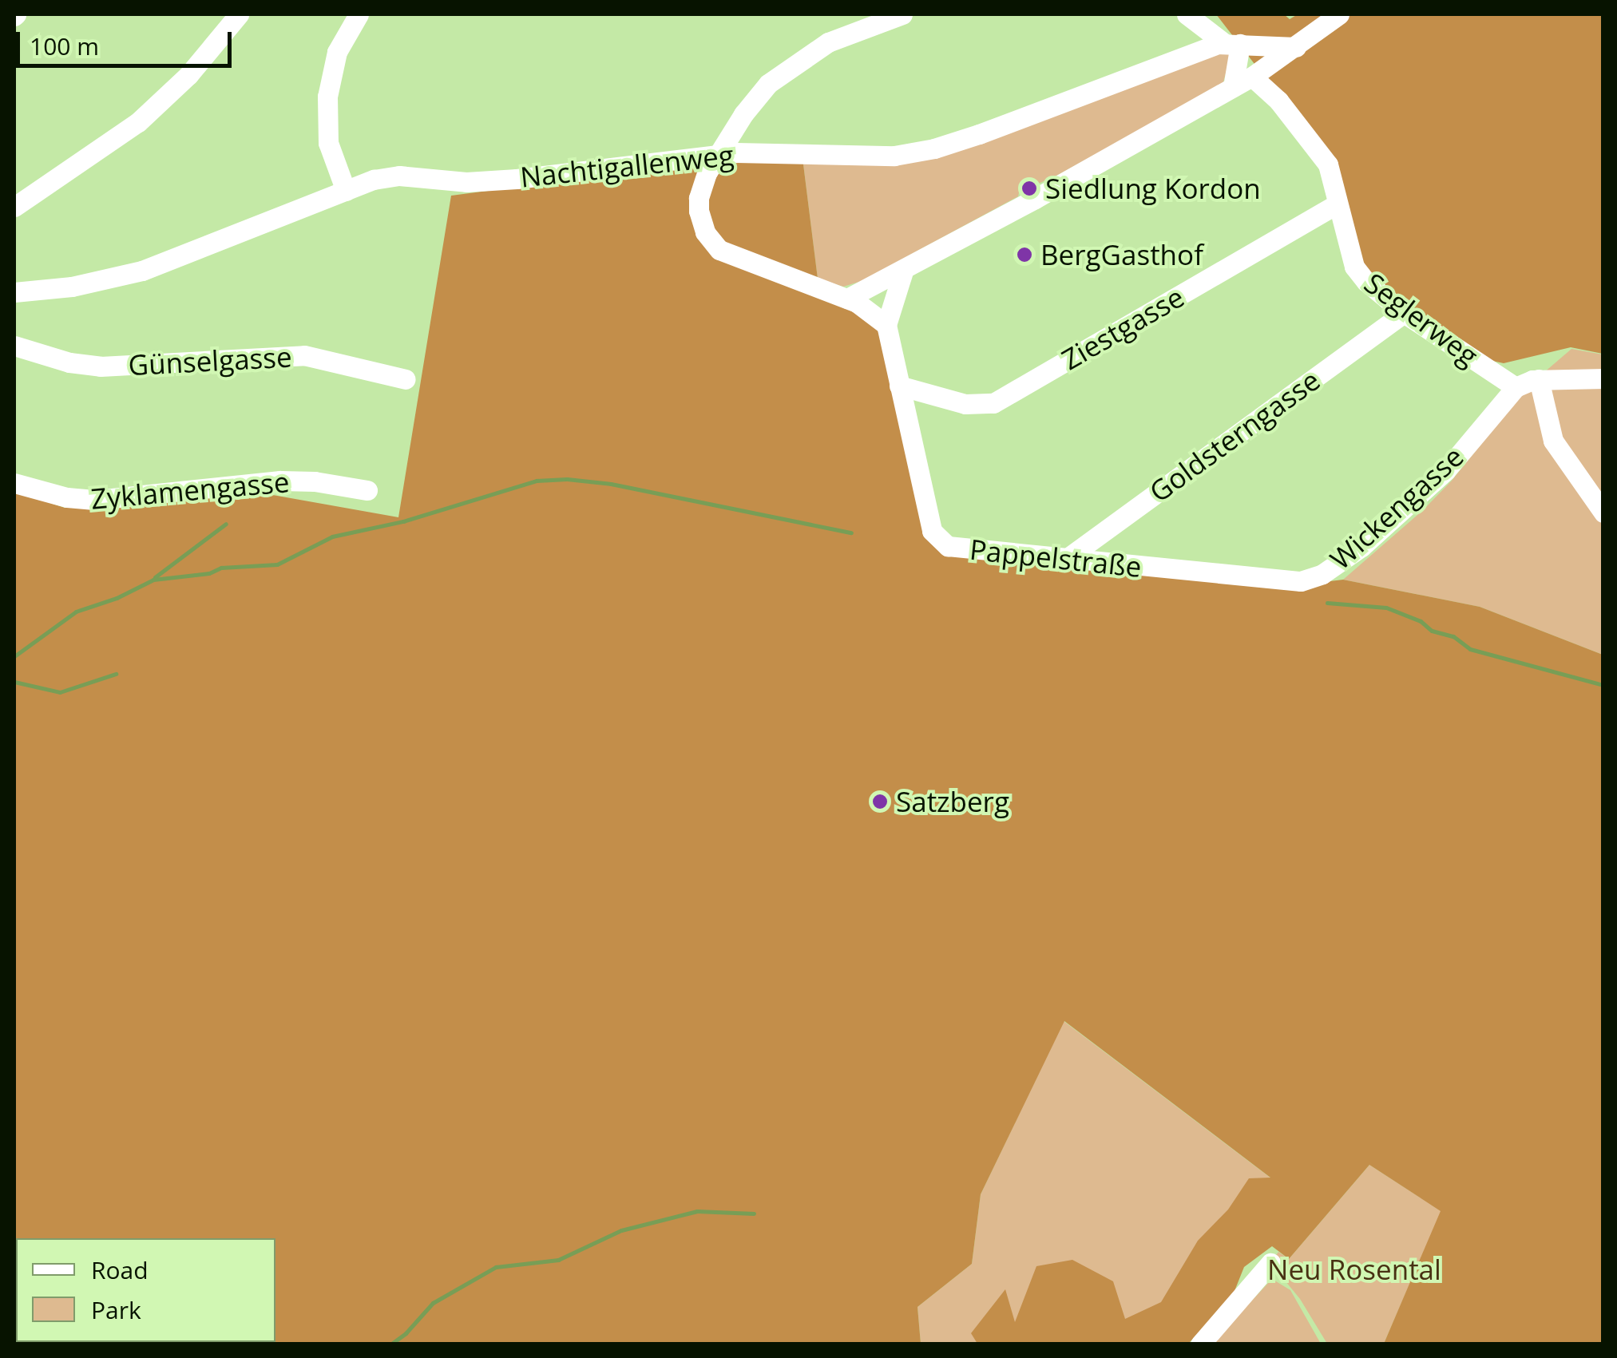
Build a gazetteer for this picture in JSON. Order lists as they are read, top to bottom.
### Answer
{
  "streets": {
    "street": [
      "Nachtigallenweg",
      "Seglerweg",
      "Ziestgasse",
      "Günselgasse",
      "Goldsterngasse",
      "Zyklamengasse",
      "Wickengasse",
      "Pappelstraße"
    ]
  },
  "crossings": [
    ["Seglerweg", "Ziestgasse"],
    ["Seglerweg", "Goldsterngasse"],
    ["Seglerweg", "Wickengasse"],
    ["Ziestgasse", "Pappelstraße"],
    ["Goldsterngasse", "Pappelstraße"],
    ["Wickengasse", "Pappelstraße"]
  ],
  "parks": ["Neu Rosental"],
  "places": ["Siedlung Kordon", "BergGasthof", "Satzberg"],
  "legend": ["Road", "Park"],
  "scale_bar": "100 m"
}
